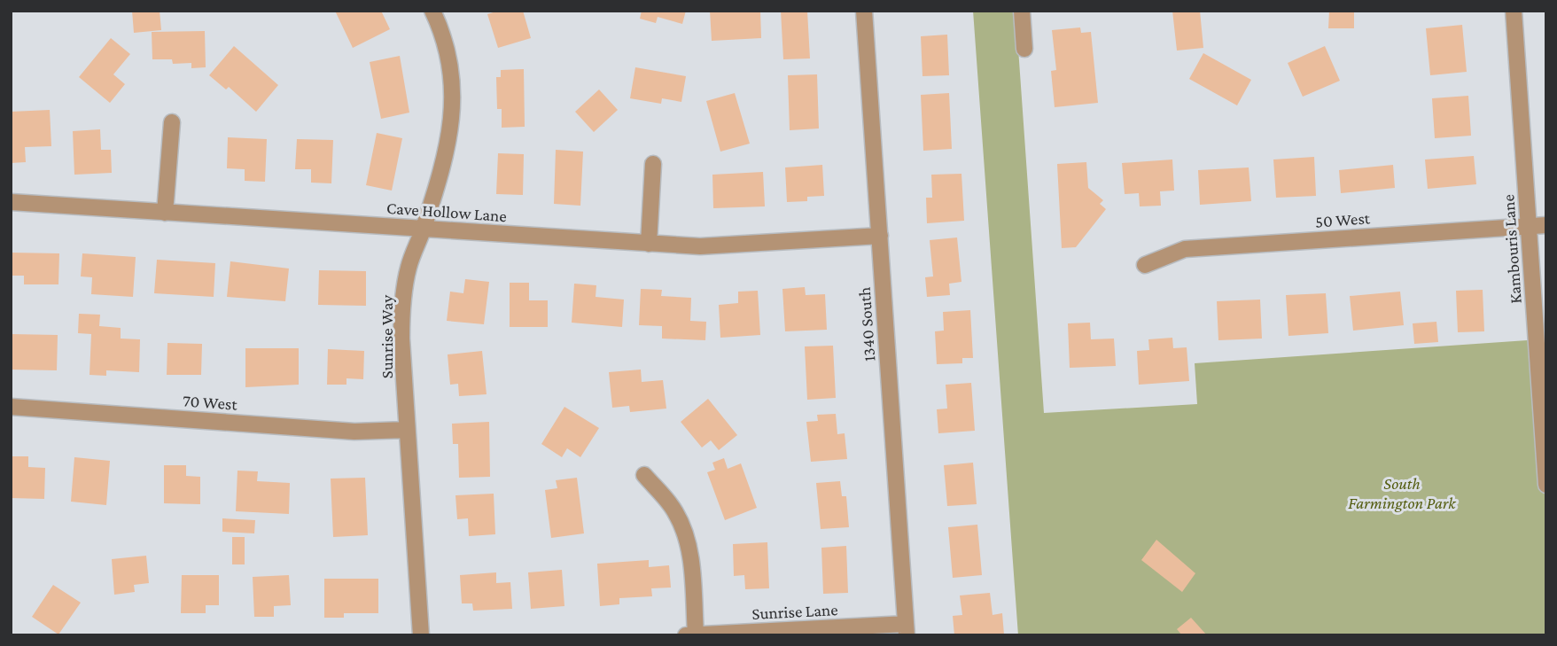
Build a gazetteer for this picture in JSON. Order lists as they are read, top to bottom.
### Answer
{
  "streets": {
    "street": [
      "Cave Hollow Lane",
      "50 West",
      "Kambouris Lane",
      "1340 South",
      "Sunrise Way",
      "70 West",
      "Sunrise Lane"
    ]
  },
  "crossings": [
    ["Cave Hollow Lane", "1340 South"],
    ["Cave Hollow Lane", "Sunrise Way"],
    ["50 West", "Kambouris Lane"],
    ["1340 South", "Sunrise Lane"],
    ["Sunrise Way", "70 West"]
  ],
  "parks": ["South Farmington Park"]
}
